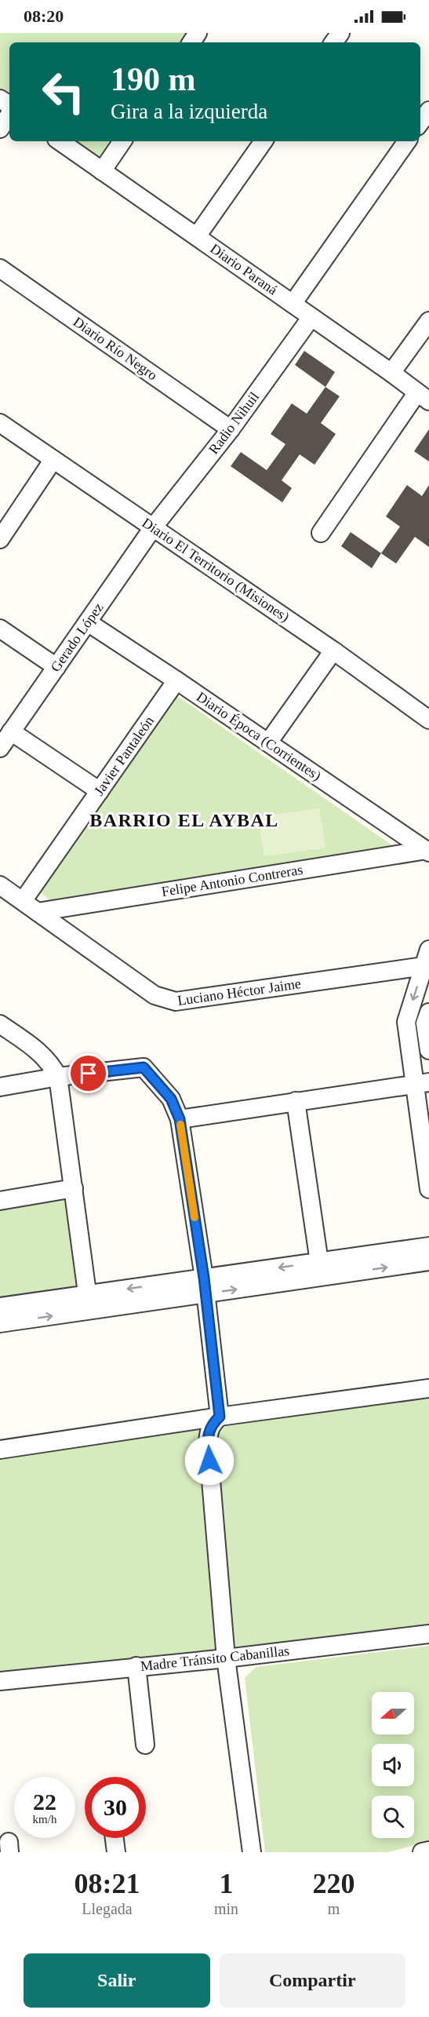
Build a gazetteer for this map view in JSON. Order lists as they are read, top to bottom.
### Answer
{
  "streets": {
    "street": [
      "Diario Paraná",
      "Diario Río Negro",
      "Radio Nihuil",
      "Diario El Territorio (Misiones)",
      "Gerado López",
      "Diario Época (Corrientes)",
      "Javier Pantaleón",
      "Felipe Antonio Contreras",
      "Luciano Héctor Jaime",
      "Madre Tránsito Cabanillas"
    ]
  },
  "crossings": [
    ["Diario Paraná", "Radio Nihuil"],
    ["Diario Río Negro", "Radio Nihuil"],
    ["Radio Nihuil", "Diario El Territorio (Misiones)"],
    ["Radio Nihuil", "Gerado López"],
    ["Diario El Territorio (Misiones)", "Gerado López"],
    ["Gerado López", "Diario Época (Corrientes)"],
    ["Diario Época (Corrientes)", "Javier Pantaleón"],
    ["Diario Época (Corrientes)", "Felipe Antonio Contreras"],
    ["Javier Pantaleón", "Luciano Héctor Jaime"],
    ["Felipe Antonio Contreras", "Luciano Héctor Jaime"]
  ],
  "districts": ["BARRIO EL AYBAL"],
  "north": "left",
  "page": {
    "status": "08:20",
    "turn": ["190 m", "Gira a la izquierda"],
    "speed": "22 km/h",
    "limit": "30",
    "eta": [
      "08:21",
      "Llegada",
      "1",
      "min",
      "220",
      "m"
    ],
    "buttons": ["Salir", "Compartir"]
  }
}
